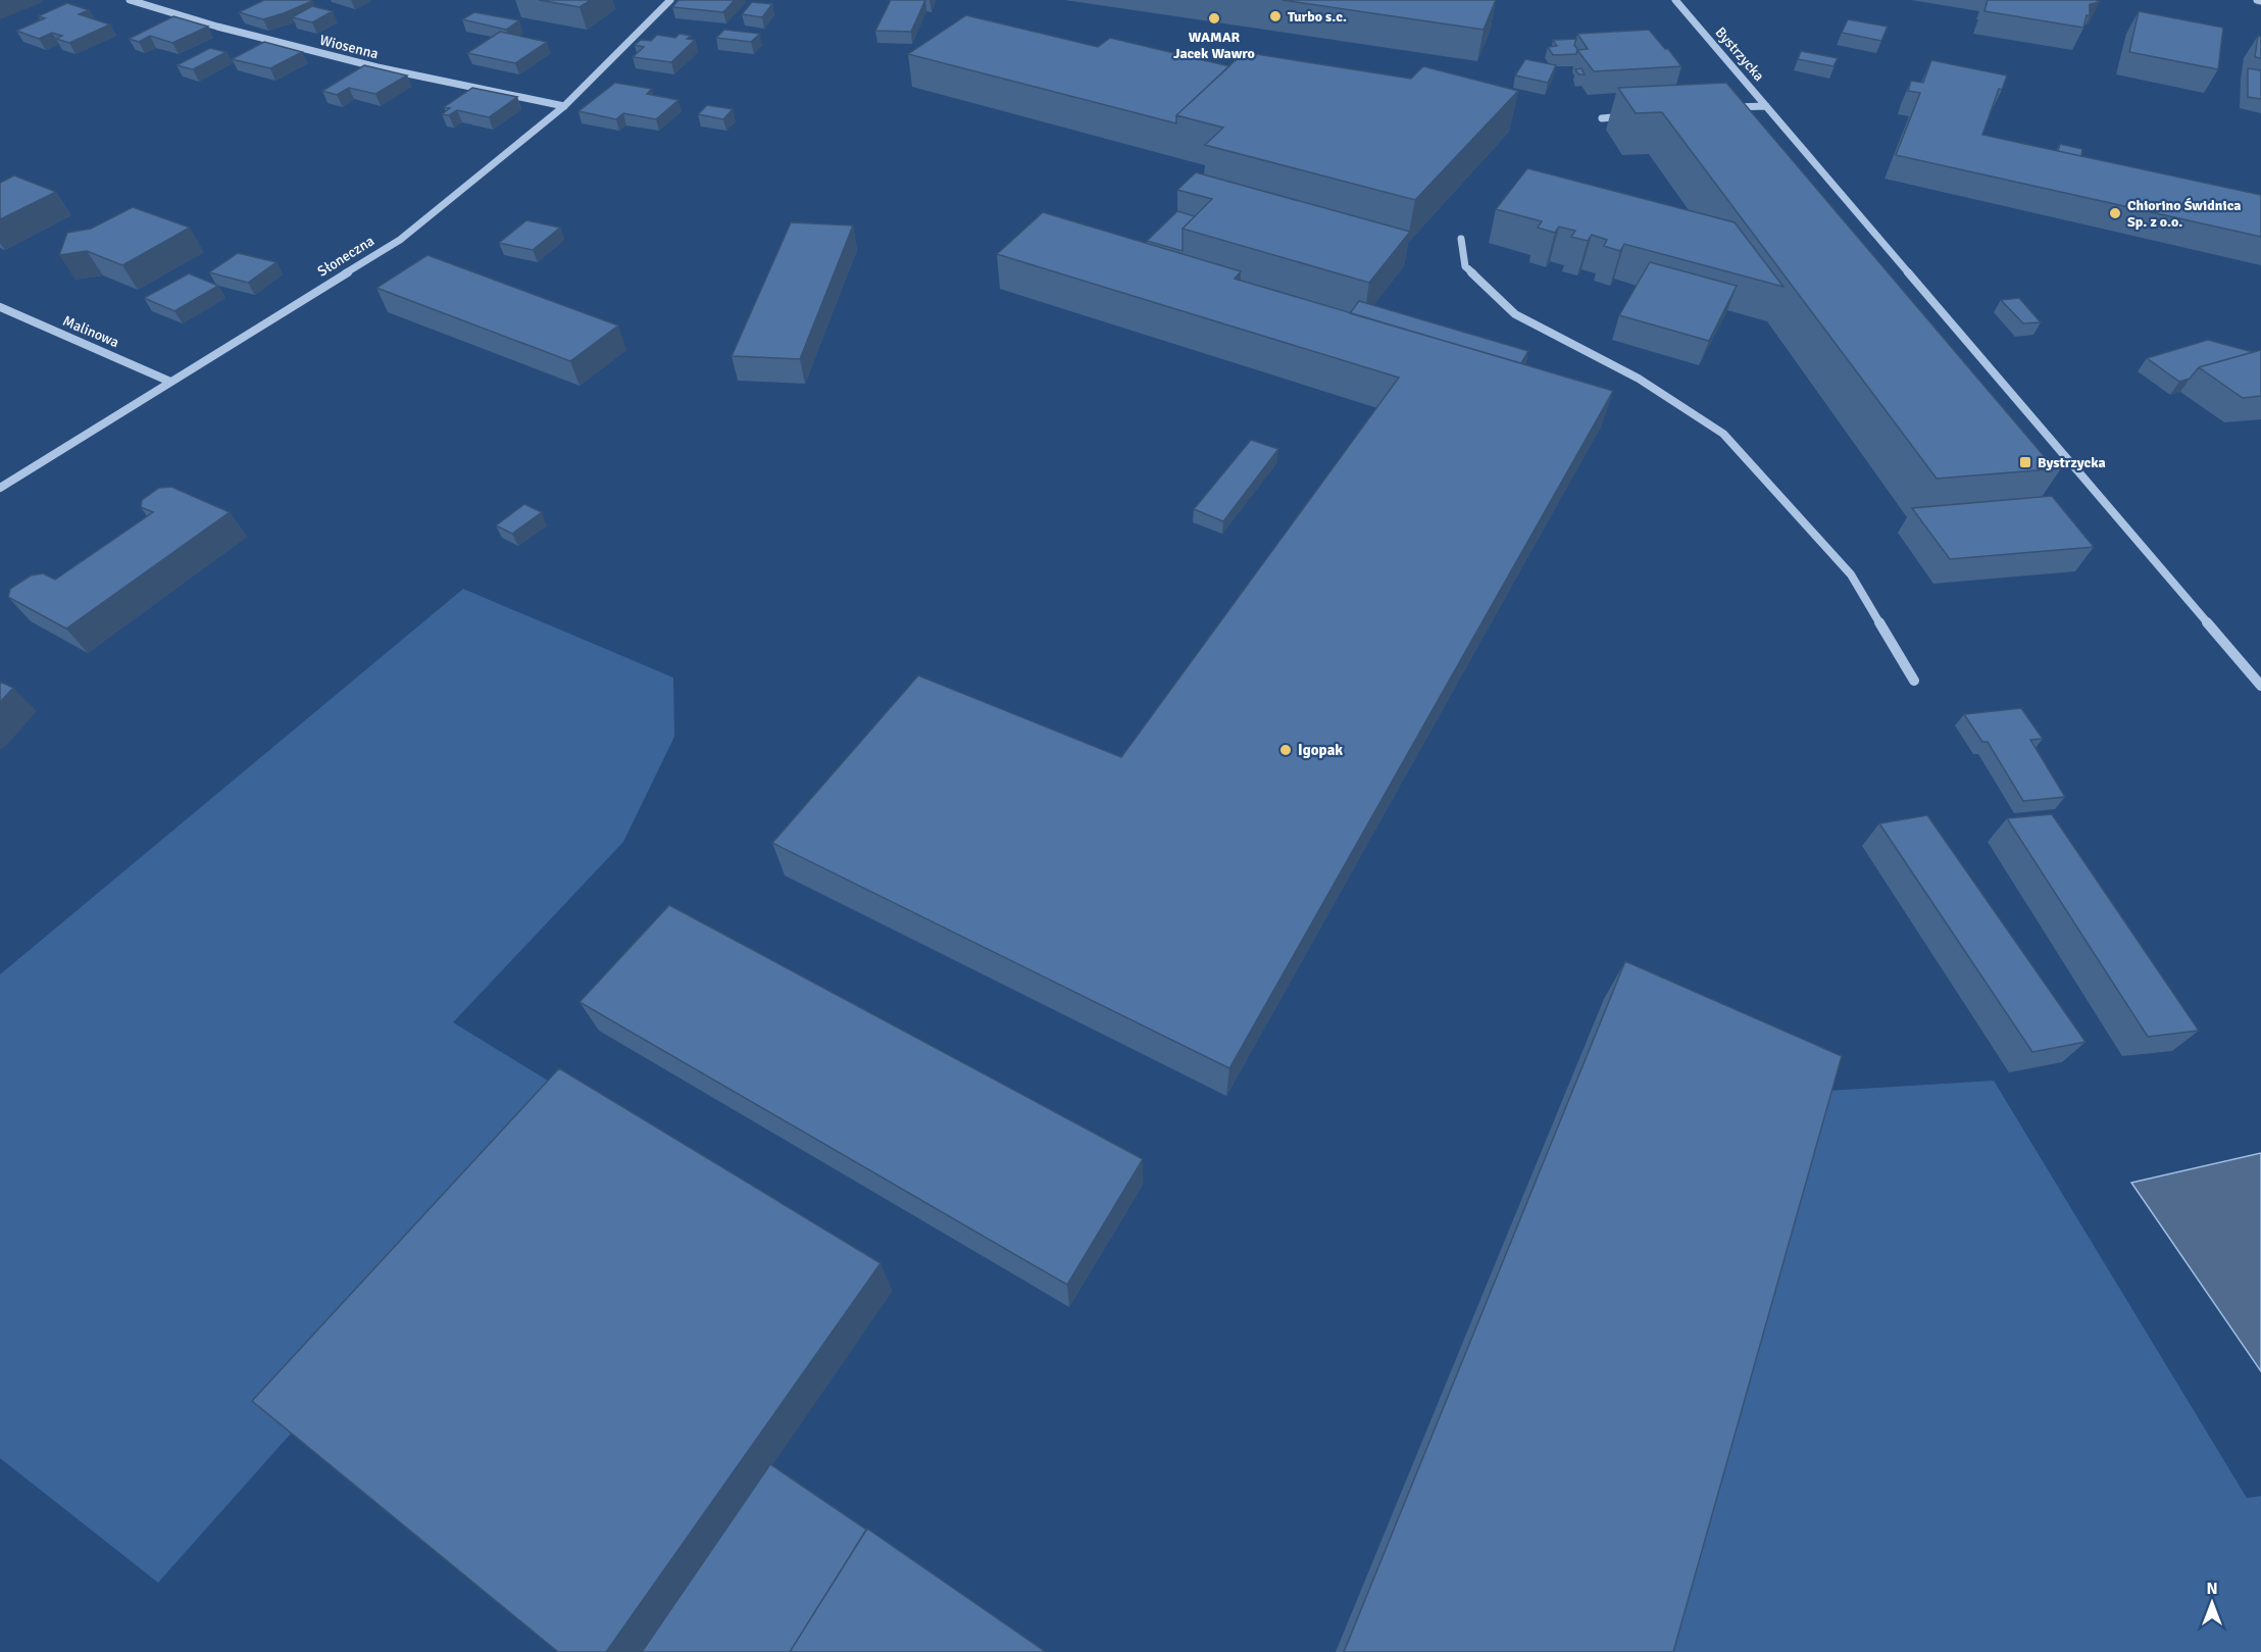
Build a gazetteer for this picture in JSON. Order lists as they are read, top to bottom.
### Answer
{
  "streets": {
    "street": [
      "Wiosenna",
      "Bystrzycka",
      "Słoneczna",
      "Malinowa"
    ]
  },
  "crossings": [
    ["Wiosenna", "Słoneczna"],
    ["Słoneczna", "Malinowa"]
  ],
  "places": {
    "other": [
      "Turbo s.c.",
      "WAMAR Jacek Wawro",
      "Chiorino Świdnica Sp. z o.o.",
      "Igopak"
    ],
    "transit": ["Bystrzycka"]
  },
  "north": "top"
}
